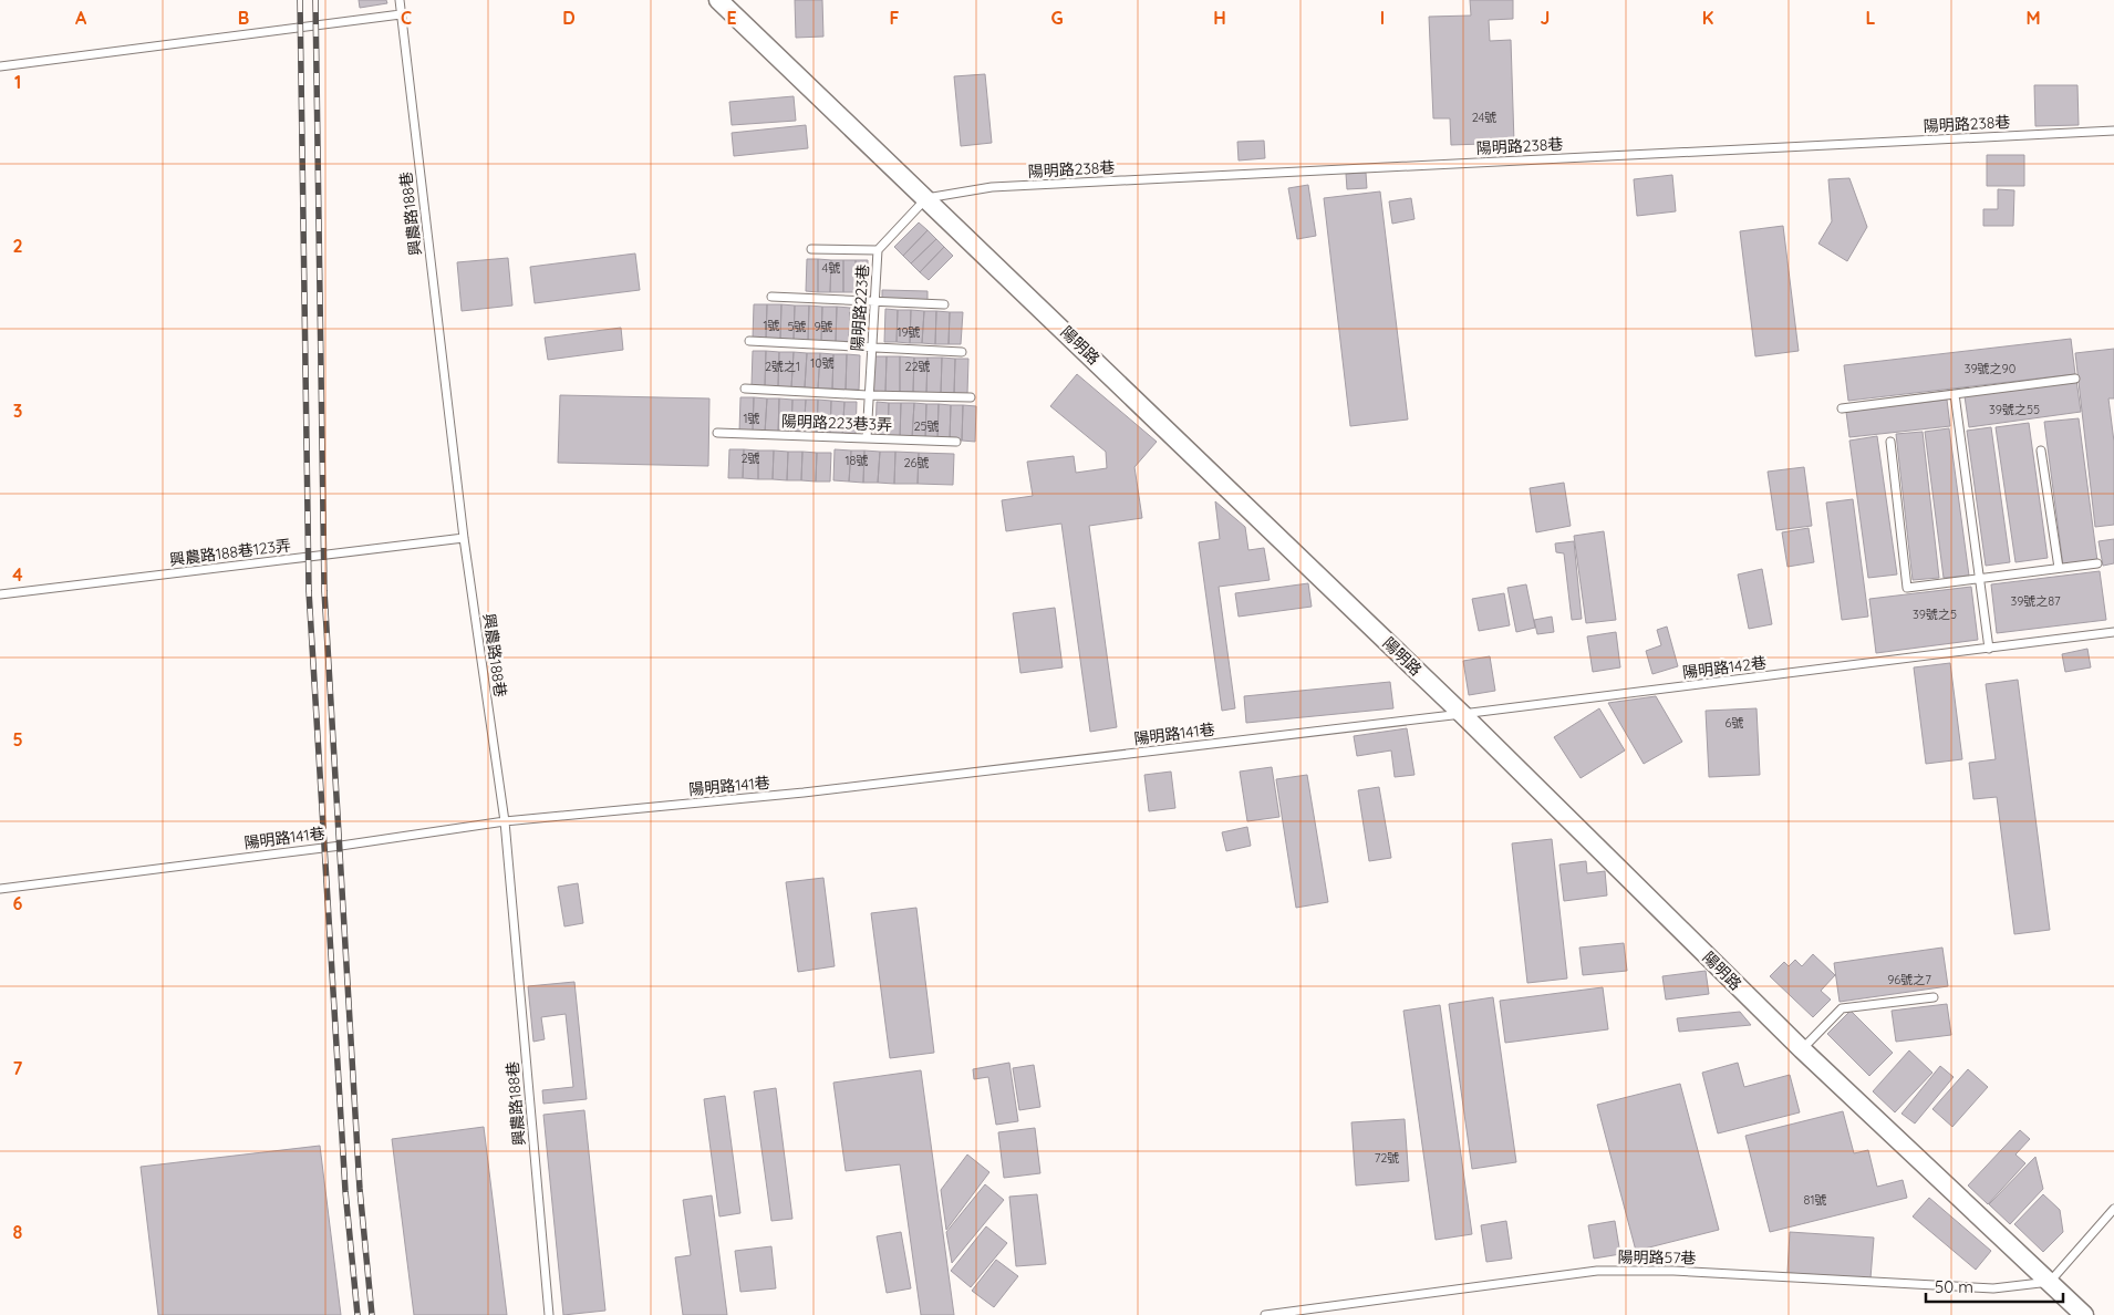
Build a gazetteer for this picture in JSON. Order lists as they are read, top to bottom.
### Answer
{
  "streets": {
    "street": ["陽明路"],
    "lane": [
      "陽明路238巷",
      "興農路188巷",
      "陽明路223巷",
      "陽明路223巷3弄",
      "興農路188巷123弄",
      "陽明路142巷",
      "陽明路141巷",
      "陽明路57巷"
    ]
  },
  "crossings": [
    ["陽明路238巷", "陽明路223巷"],
    ["陽明路238巷", "陽明路"],
    ["興農路188巷", "興農路188巷123弄"],
    ["興農路188巷", "陽明路141巷"],
    ["陽明路223巷", "陽明路"],
    ["陽明路223巷", "陽明路223巷3弄"],
    ["陽明路", "陽明路142巷"],
    ["陽明路", "陽明路141巷"],
    ["陽明路", "陽明路57巷"],
    ["陽明路142巷", "陽明路141巷"]
  ],
  "house_numbers": [
    "24號",
    "4號",
    "1號",
    "5號",
    "9號",
    "19號",
    "10號",
    "2號之1",
    "22號",
    "39號之90",
    "39號之55",
    "1號",
    "25號",
    "2號",
    "18號",
    "26號",
    "39號之87",
    "39號之5",
    "6號",
    "96號之7",
    "72號",
    "81號"
  ],
  "scale_bar": "50 m",
  "grid": {
    "columns": [
      "A",
      "B",
      "C",
      "D",
      "E",
      "F",
      "G",
      "H",
      "I",
      "J",
      "K",
      "L",
      "M"
    ],
    "rows": [
      "1",
      "2",
      "3",
      "4",
      "5",
      "6",
      "7",
      "8"
    ]
  }
}
